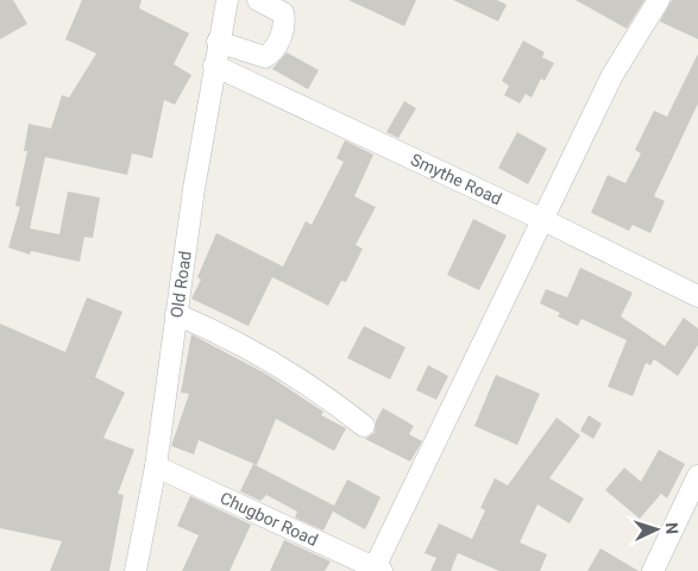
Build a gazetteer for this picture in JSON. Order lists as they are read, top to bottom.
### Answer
{
  "streets": {
    "street": ["Smythe Road", "Old Road", "Chugbor Road"]
  },
  "crossings": [
    ["Smythe Road", "Old Road"],
    ["Old Road", "Chugbor Road"]
  ],
  "north": "right"
}
